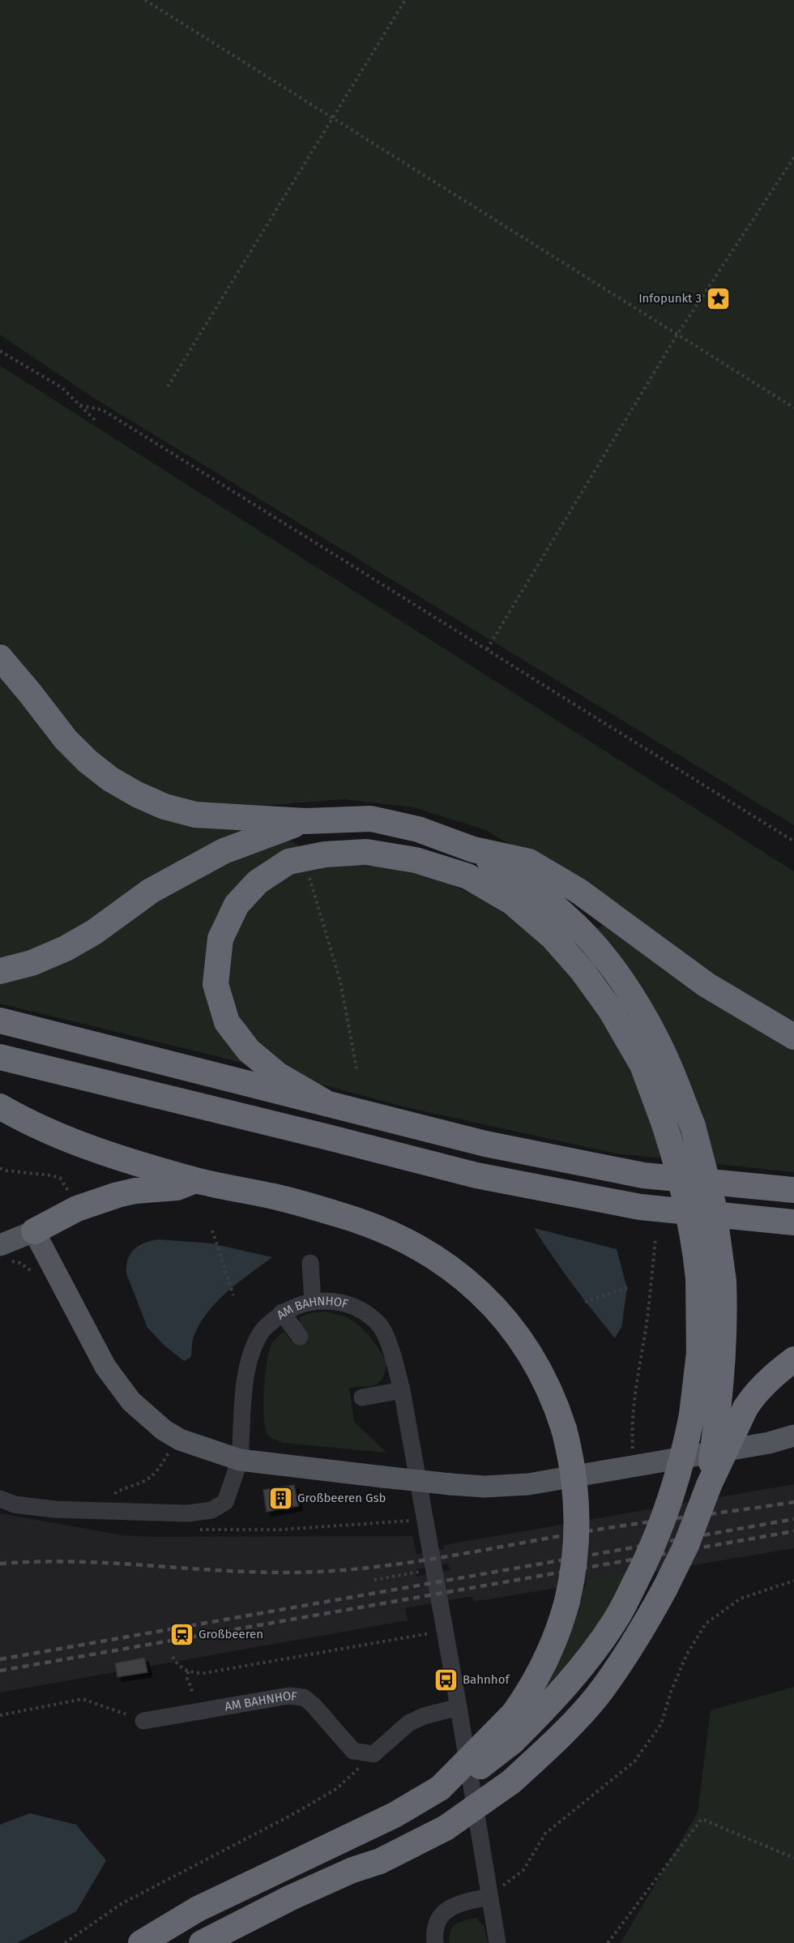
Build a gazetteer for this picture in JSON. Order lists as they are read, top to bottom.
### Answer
{
  "streets": {
    "street": ["AM BAHNHOF"]
  },
  "places": {
    "place": ["Infopunkt 3"],
    "building": ["Großbeeren Gsb"],
    "station": ["Großbeeren"],
    "bus stop": ["Bahnhof"]
  }
}
